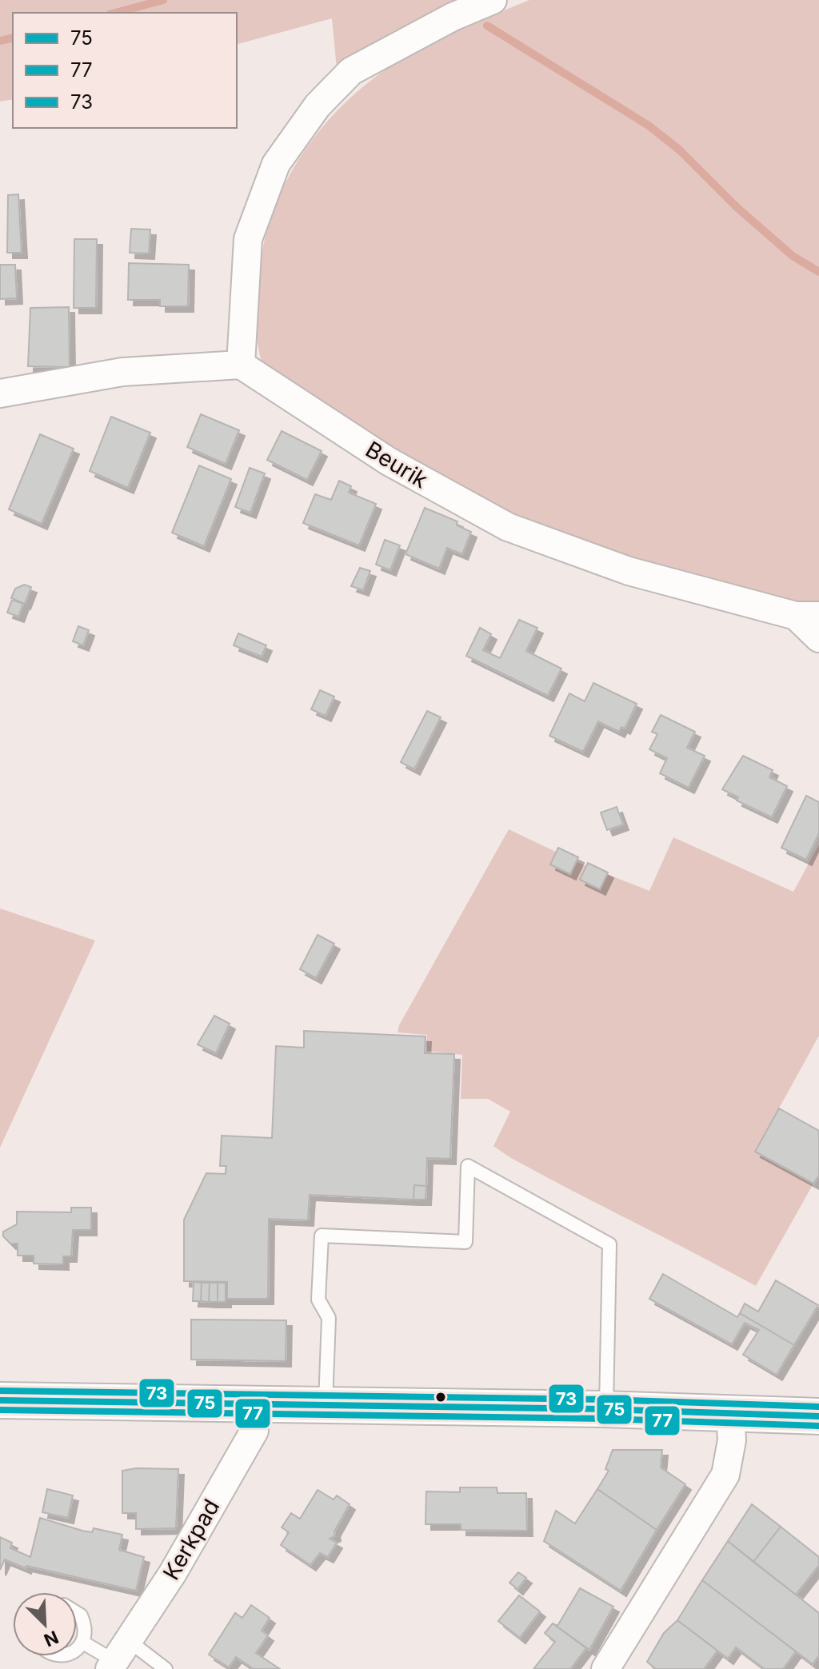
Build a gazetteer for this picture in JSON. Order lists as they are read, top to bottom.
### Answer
{
  "streets": {
    "street": ["Beurik", "Kerkpad"]
  },
  "lines": ["transit line 73", "transit line 75", "transit line 77"],
  "legend": ["75", "77", "73"],
  "north": "bottom right"
}
